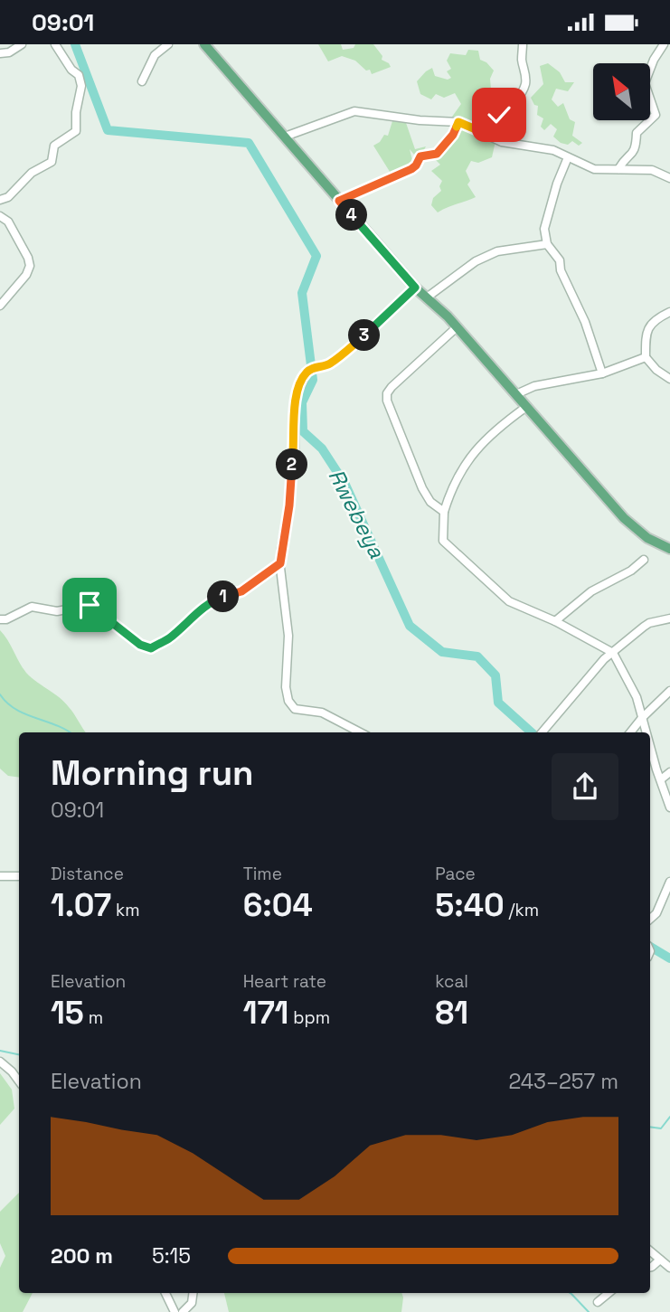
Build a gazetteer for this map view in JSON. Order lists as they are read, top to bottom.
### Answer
{
  "water": ["Rwebeya"],
  "north": "top left",
  "page": {
    "status": "09:01",
    "pins": [
      "4",
      "3",
      "2",
      "1"
    ],
    "heading": ["Morning run", "09:01"],
    "stats": [
      ["Distance", "1.07 km"],
      ["Time", "6:04"],
      ["Pace", "5:40 /km"],
      ["Elevation", "15 m"],
      ["Heart rate", "171 bpm"],
      ["kcal", "81"]
    ],
    "chart": ["Elevation", "243–257 m"],
    "list": [
      {
        "name": "200 m",
        "note": "5:15"
      }
    ]
  }
}
